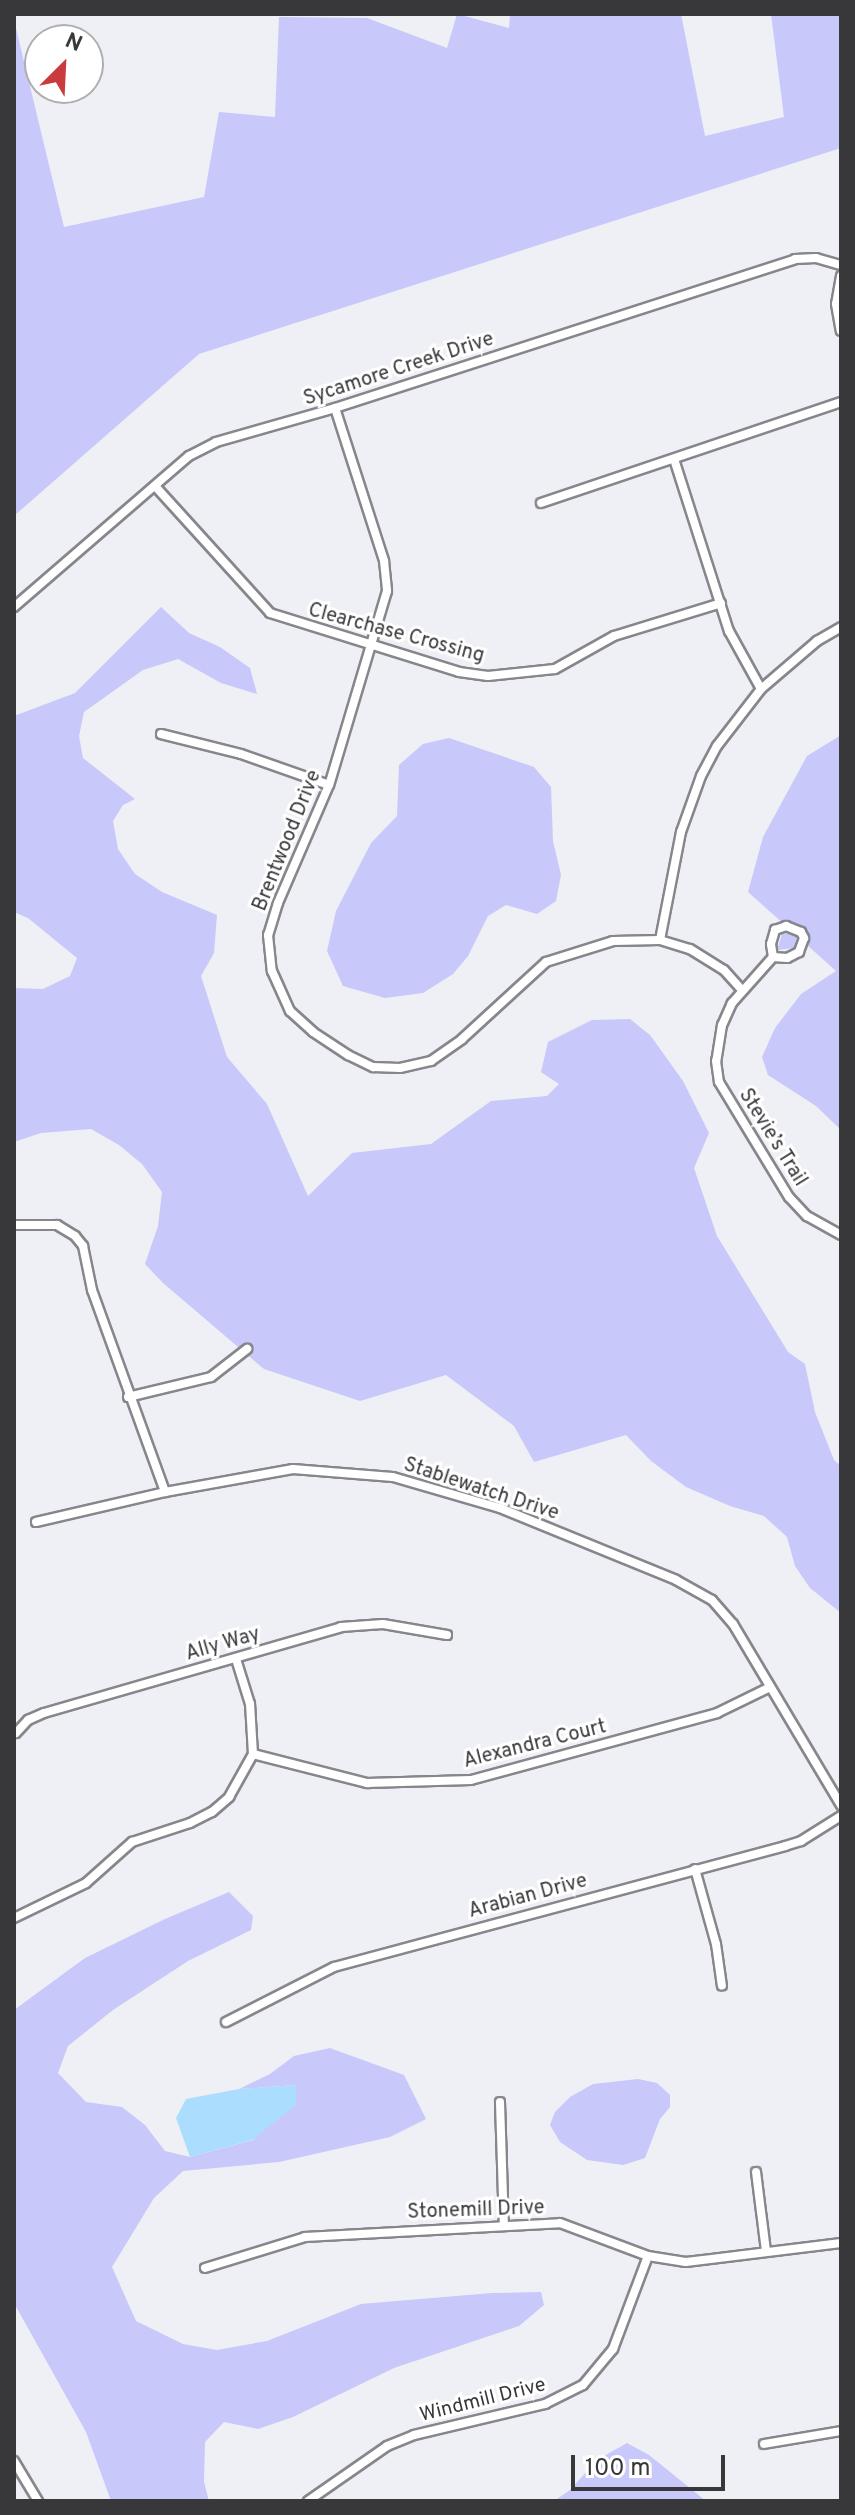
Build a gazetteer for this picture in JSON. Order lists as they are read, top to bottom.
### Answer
{
  "streets": {
    "street": [
      "Sycamore Creek Drive",
      "Clearchase Crossing",
      "Brentwood Drive",
      "Stevie’s Trail",
      "Stablewatch Drive",
      "Ally Way",
      "Alexandra Court",
      "Arabian Drive",
      "Stonemill Drive",
      "Windmill Drive"
    ]
  },
  "crossings": [
    ["Sycamore Creek Drive", "Clearchase Crossing"],
    ["Sycamore Creek Drive", "Brentwood Drive"],
    ["Clearchase Crossing", "Brentwood Drive"],
    ["Brentwood Drive", "Stevie’s Trail"],
    ["Stablewatch Drive", "Alexandra Court"],
    ["Stonemill Drive", "Windmill Drive"]
  ],
  "scale_bar": "100 m",
  "north": "top right"
}
